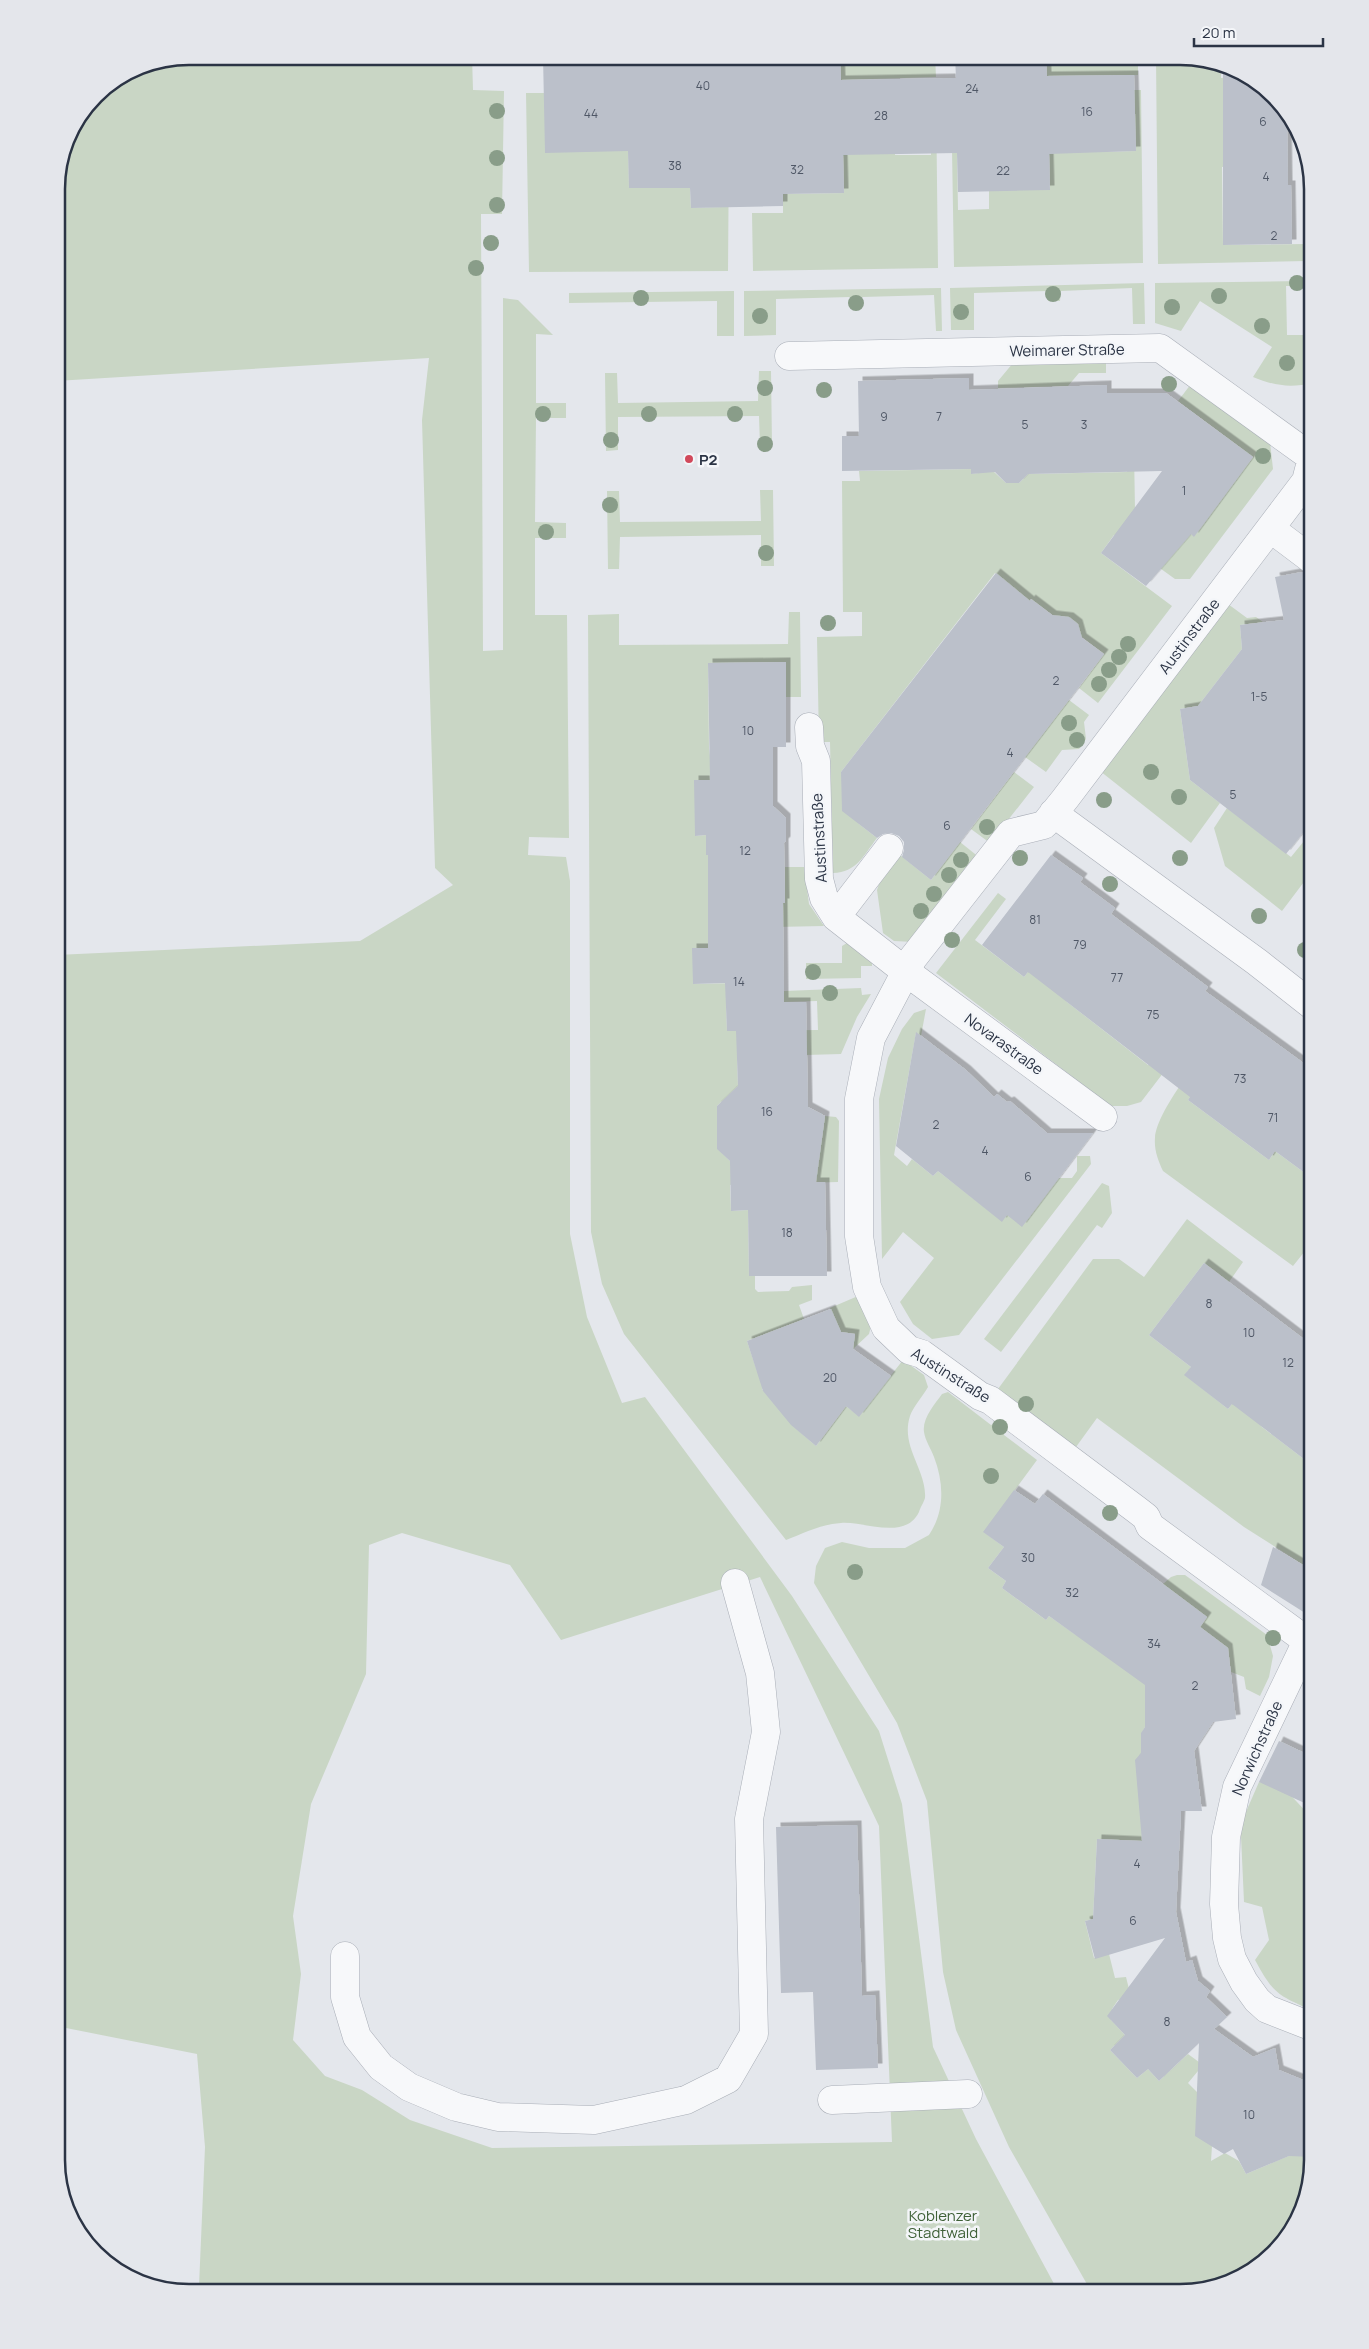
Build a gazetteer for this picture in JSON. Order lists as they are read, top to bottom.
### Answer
{
  "streets": {
    "street": [
      "Weimarer Straße",
      "Austinstraße",
      "Novarastraße",
      "Norwichstraße"
    ]
  },
  "crossings": [
    ["Austinstraße", "Novarastraße"]
  ],
  "parks": ["Koblenzer Stadtwald"],
  "places": ["P2"],
  "house_numbers": [
    "40",
    "24",
    "16",
    "44",
    "28",
    "6",
    "38",
    "32",
    "22",
    "4",
    "2",
    "9",
    "7",
    "5",
    "3",
    "1",
    "2",
    "1-5",
    "10",
    "4",
    "5",
    "6",
    "12",
    "81",
    "79",
    "77",
    "14",
    "75",
    "73",
    "16",
    "71",
    "2",
    "4",
    "6",
    "18",
    "8",
    "10",
    "12",
    "20",
    "30",
    "32",
    "34",
    "2",
    "4",
    "6",
    "8",
    "10"
  ],
  "scale_bar": "20 m"
}
